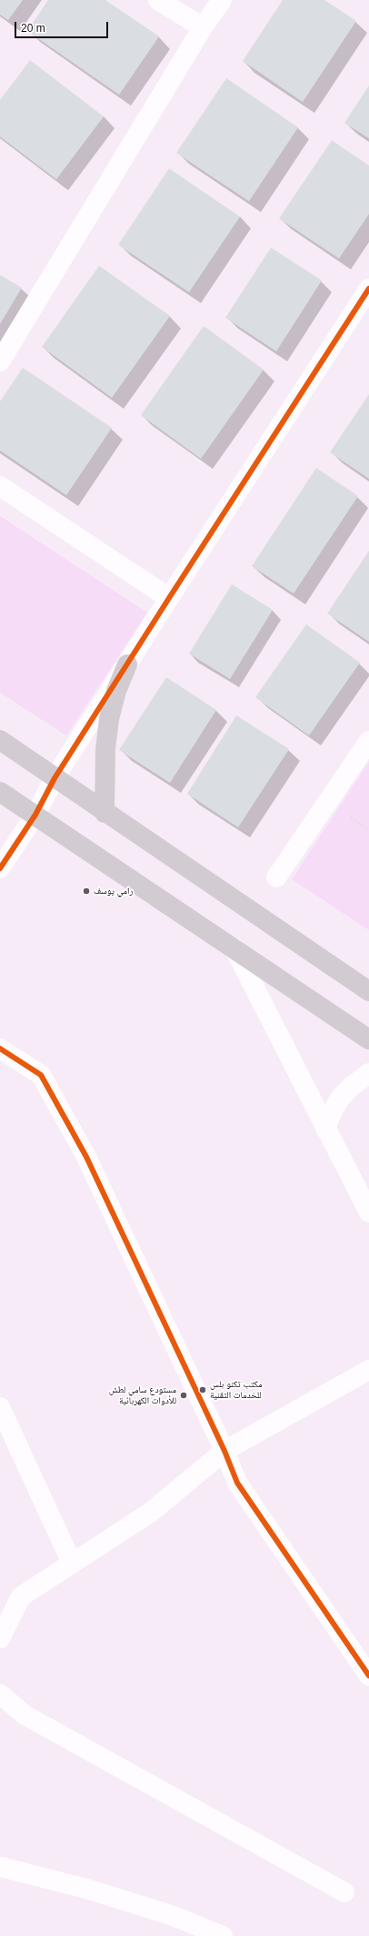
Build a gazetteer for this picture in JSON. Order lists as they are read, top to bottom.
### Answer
{
  "places": ["رامي يوسف", "مكتب تكنو بلس للخدمات التقنية", "مستودع سامي لطش للأدوات الكهربائية"],
  "scale_bar": "20 m"
}
